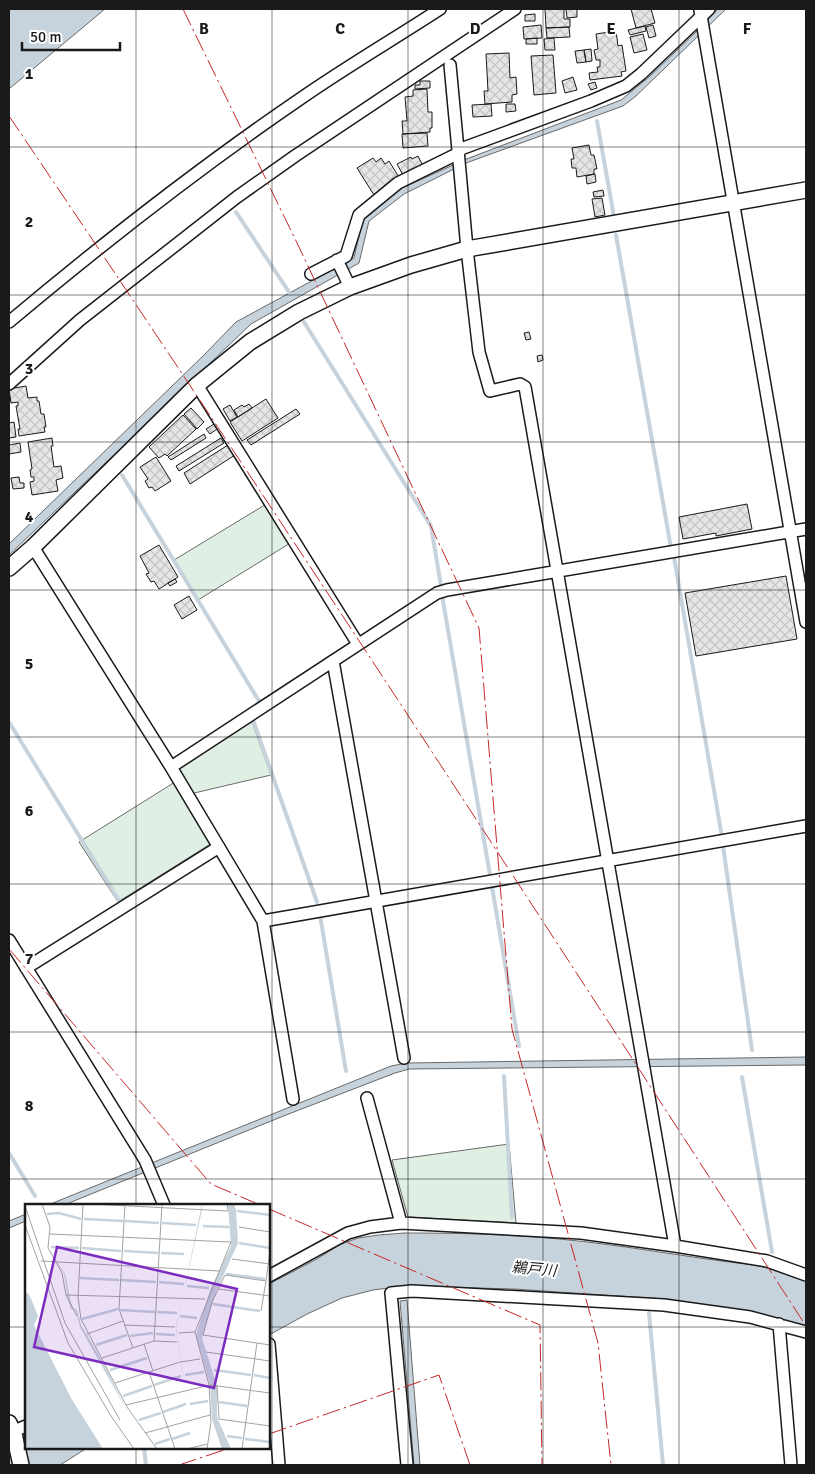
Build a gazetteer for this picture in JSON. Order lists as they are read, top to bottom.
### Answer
{
  "water": ["鵜戸川"],
  "scale_bar": "50 m",
  "grid": {
    "columns": [
      "B",
      "C",
      "D",
      "E",
      "F"
    ],
    "rows": [
      "1",
      "2",
      "3",
      "4",
      "5",
      "6",
      "7",
      "8"
    ]
  }
}
